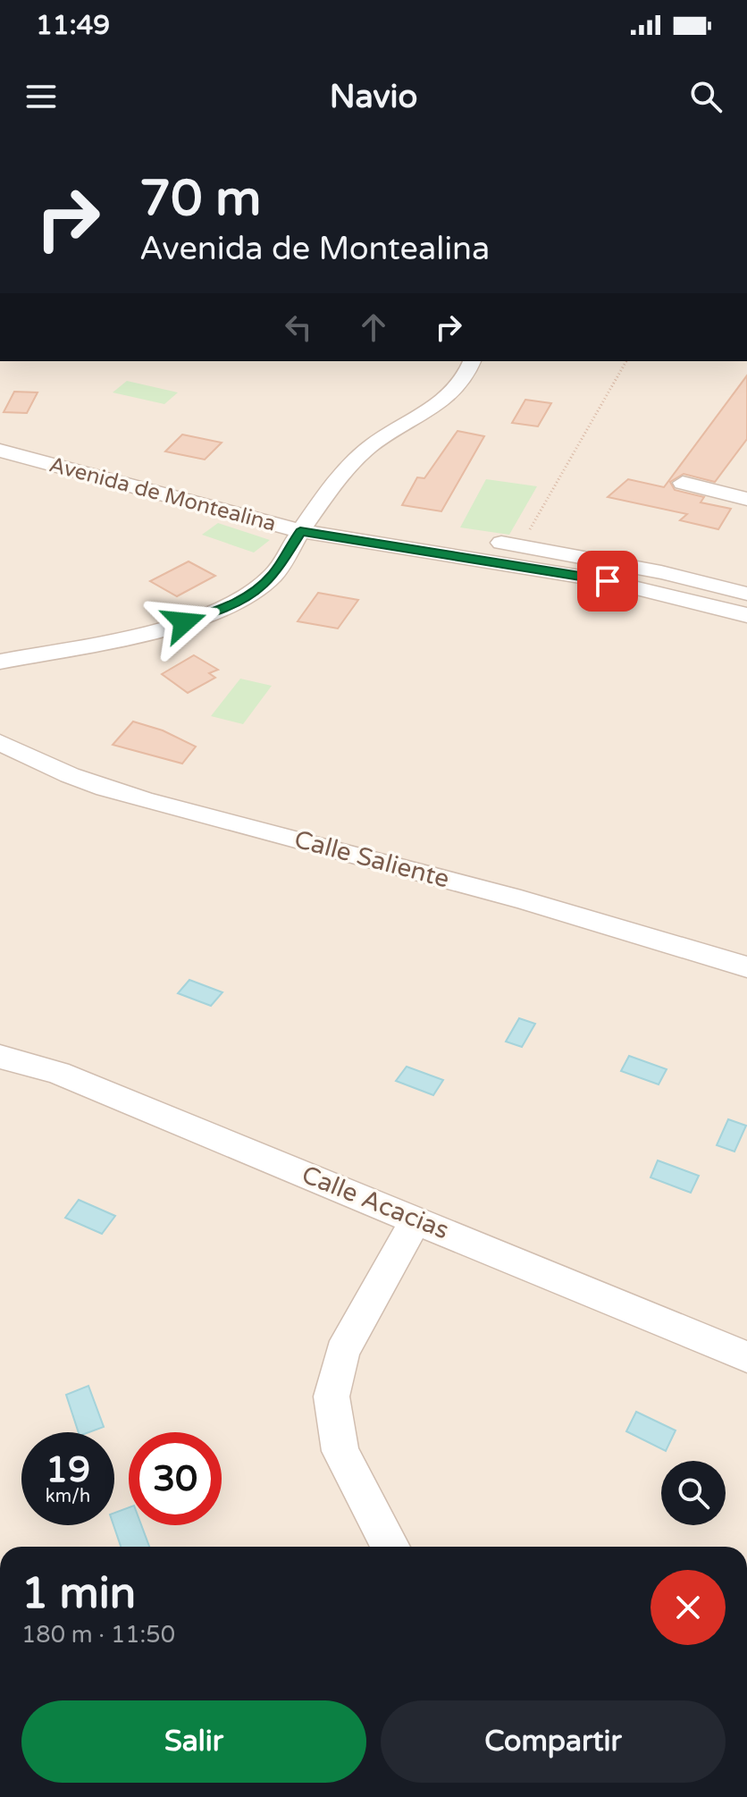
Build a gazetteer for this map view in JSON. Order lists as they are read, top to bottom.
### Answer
{
  "streets": {
    "street": ["Avenida de Montealina", "Calle Saliente", "Calle Acacias"]
  },
  "page": {
    "status": "11:49",
    "header": "Navio",
    "turn": ["70 m", "Avenida de Montealina"],
    "speed": "19 km/h",
    "limit": "30",
    "heading": ["1 min", "180 m · 11:50"],
    "buttons": ["Salir", "Compartir"]
  }
}
